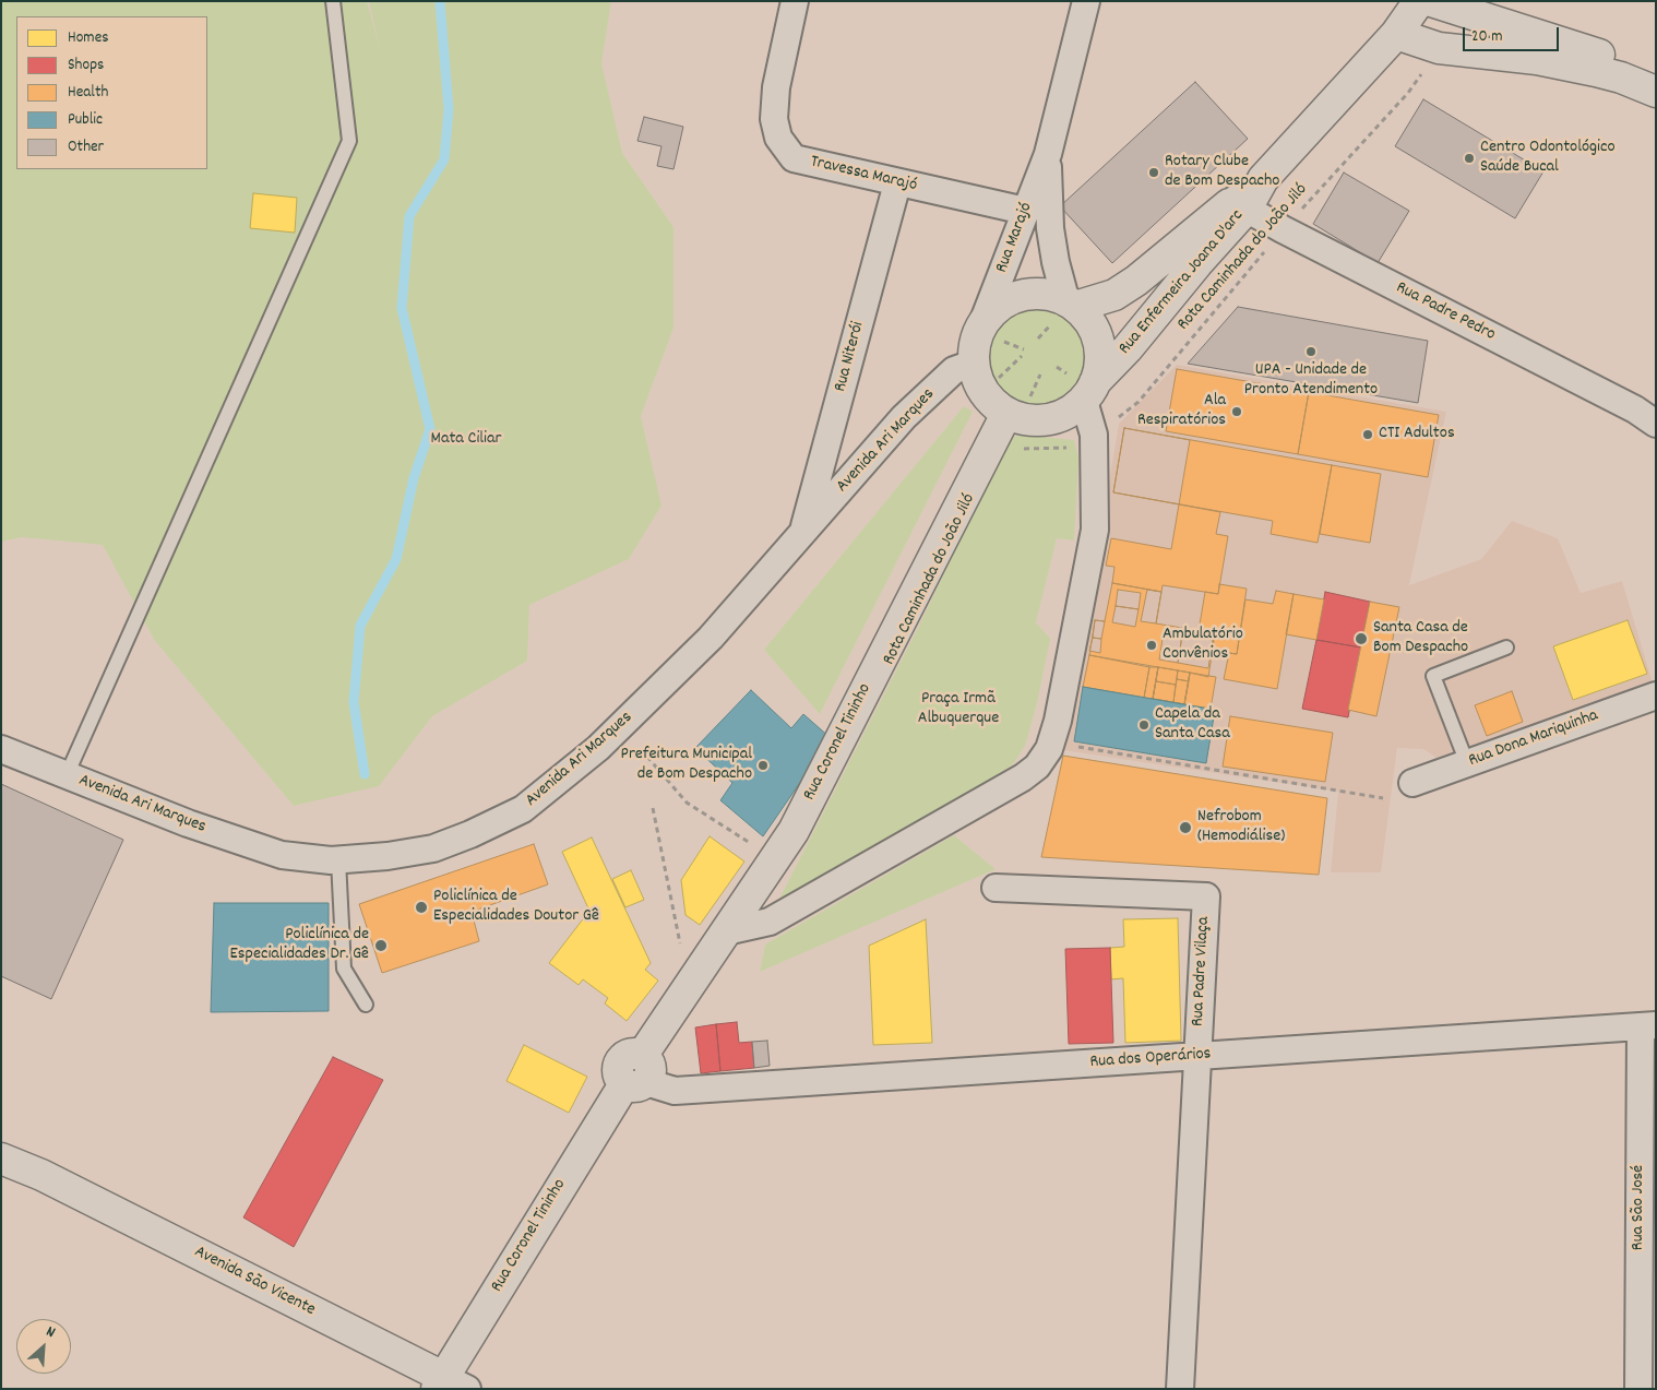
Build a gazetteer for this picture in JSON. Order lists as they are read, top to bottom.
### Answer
{
  "streets": {
    "main road": ["Rua Enfermeira Joana D'arc", "Rua Coronel Tininho", "Avenida São Vicente"],
    "street": [
      "Travessa Marajó",
      "Rua Marajó",
      "Rua Padre Pedro",
      "Rua Niterói",
      "Avenida Ari Marques",
      "Rua Dona Mariquinha",
      "Rua Padre Vilaça",
      "Rua dos Operários",
      "Rua São José"
    ],
    "path": ["Rota Caminhada do João Jiló"]
  },
  "crossings": [
    ["Travessa Marajó", "Rua Marajó"],
    ["Travessa Marajó", "Rua Niterói"],
    ["Rua Marajó", "Rua Enfermeira Joana D'arc"],
    ["Rua Marajó", "Avenida Ari Marques"],
    ["Rua Marajó", "Rua Coronel Tininho"],
    ["Rota Caminhada do João Jiló", "Rua Padre Pedro"],
    ["Rua Enfermeira Joana D'arc", "Rua Padre Pedro"],
    ["Rua Enfermeira Joana D'arc", "Avenida Ari Marques"],
    ["Rua Enfermeira Joana D'arc", "Rua Coronel Tininho"],
    ["Rua Niterói", "Avenida Ari Marques"],
    ["Avenida Ari Marques", "Rua Coronel Tininho"],
    ["Rua Coronel Tininho", "Rua dos Operários"],
    ["Rua Coronel Tininho", "Avenida São Vicente"],
    ["Rua Padre Vilaça", "Rua dos Operários"],
    ["Rua dos Operários", "Rua São José"]
  ],
  "parks": ["Mata Ciliar", "Praça Irmã Albuquerque"],
  "places": [
    "Centro Odontológico Saúde Bucal",
    "Rotary Clube de Bom Despacho",
    "UPA - Unidade de Pronto Atendimento",
    "Ala Respiratórios",
    "CTI Adultos",
    "Santa Casa de Bom Despacho",
    "Ambulatório Convênios",
    "Capela da Santa Casa",
    "Prefeitura Municipal de Bom Despacho",
    "Nefrobom (Hemodiálise)",
    "Policlínica de Especialidades Doutor Gê",
    "Policlínica de Especialidades Dr. Gê"
  ],
  "legend": [
    "Homes",
    "Shops",
    "Health",
    "Public",
    "Other"
  ],
  "scale_bar": "20 m",
  "north": "top right"
}
